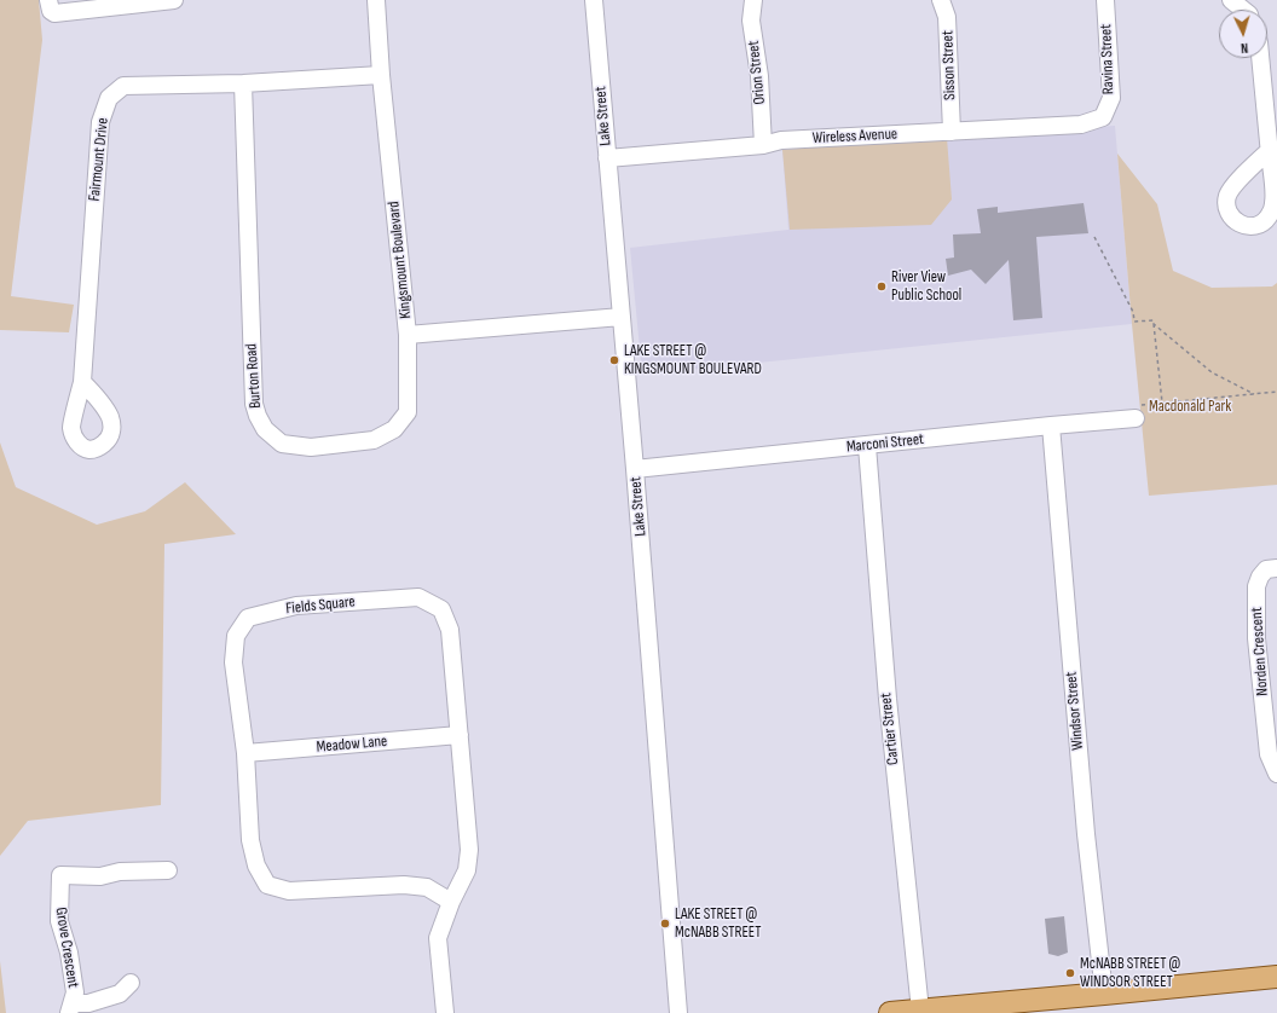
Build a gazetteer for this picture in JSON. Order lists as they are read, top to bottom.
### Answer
{
  "streets": {
    "street": [
      "Ravina Street",
      "Sisson Street",
      "Orion Street",
      "Lake Street",
      "Wireless Avenue",
      "Fairmount Drive",
      "Kingsmount Boulevard",
      "Burton Road",
      "Marconi Street",
      "Fields Square",
      "Norden Crescent",
      "Windsor Street",
      "Cartier Street",
      "Meadow Lane",
      "Grove Crescent"
    ]
  },
  "crossings": [
    ["Ravina Street", "Wireless Avenue"],
    ["Sisson Street", "Wireless Avenue"],
    ["Orion Street", "Wireless Avenue"],
    ["Lake Street", "Wireless Avenue"],
    ["Lake Street", "Kingsmount Boulevard"],
    ["Lake Street", "Marconi Street"],
    ["Fairmount Drive", "Kingsmount Boulevard"],
    ["Fairmount Drive", "Burton Road"],
    ["Kingsmount Boulevard", "Burton Road"],
    ["Marconi Street", "Windsor Street"],
    ["Marconi Street", "Cartier Street"],
    ["Fields Square", "Meadow Lane"]
  ],
  "parks": ["Macdonald Park"],
  "places": [
    "River View Public School",
    "LAKE STREET @ KINGSMOUNT BOULEVARD",
    "LAKE STREET @ McNABB STREET",
    "McNABB STREET @ WINDSOR STREET"
  ],
  "north": "bottom"
}
